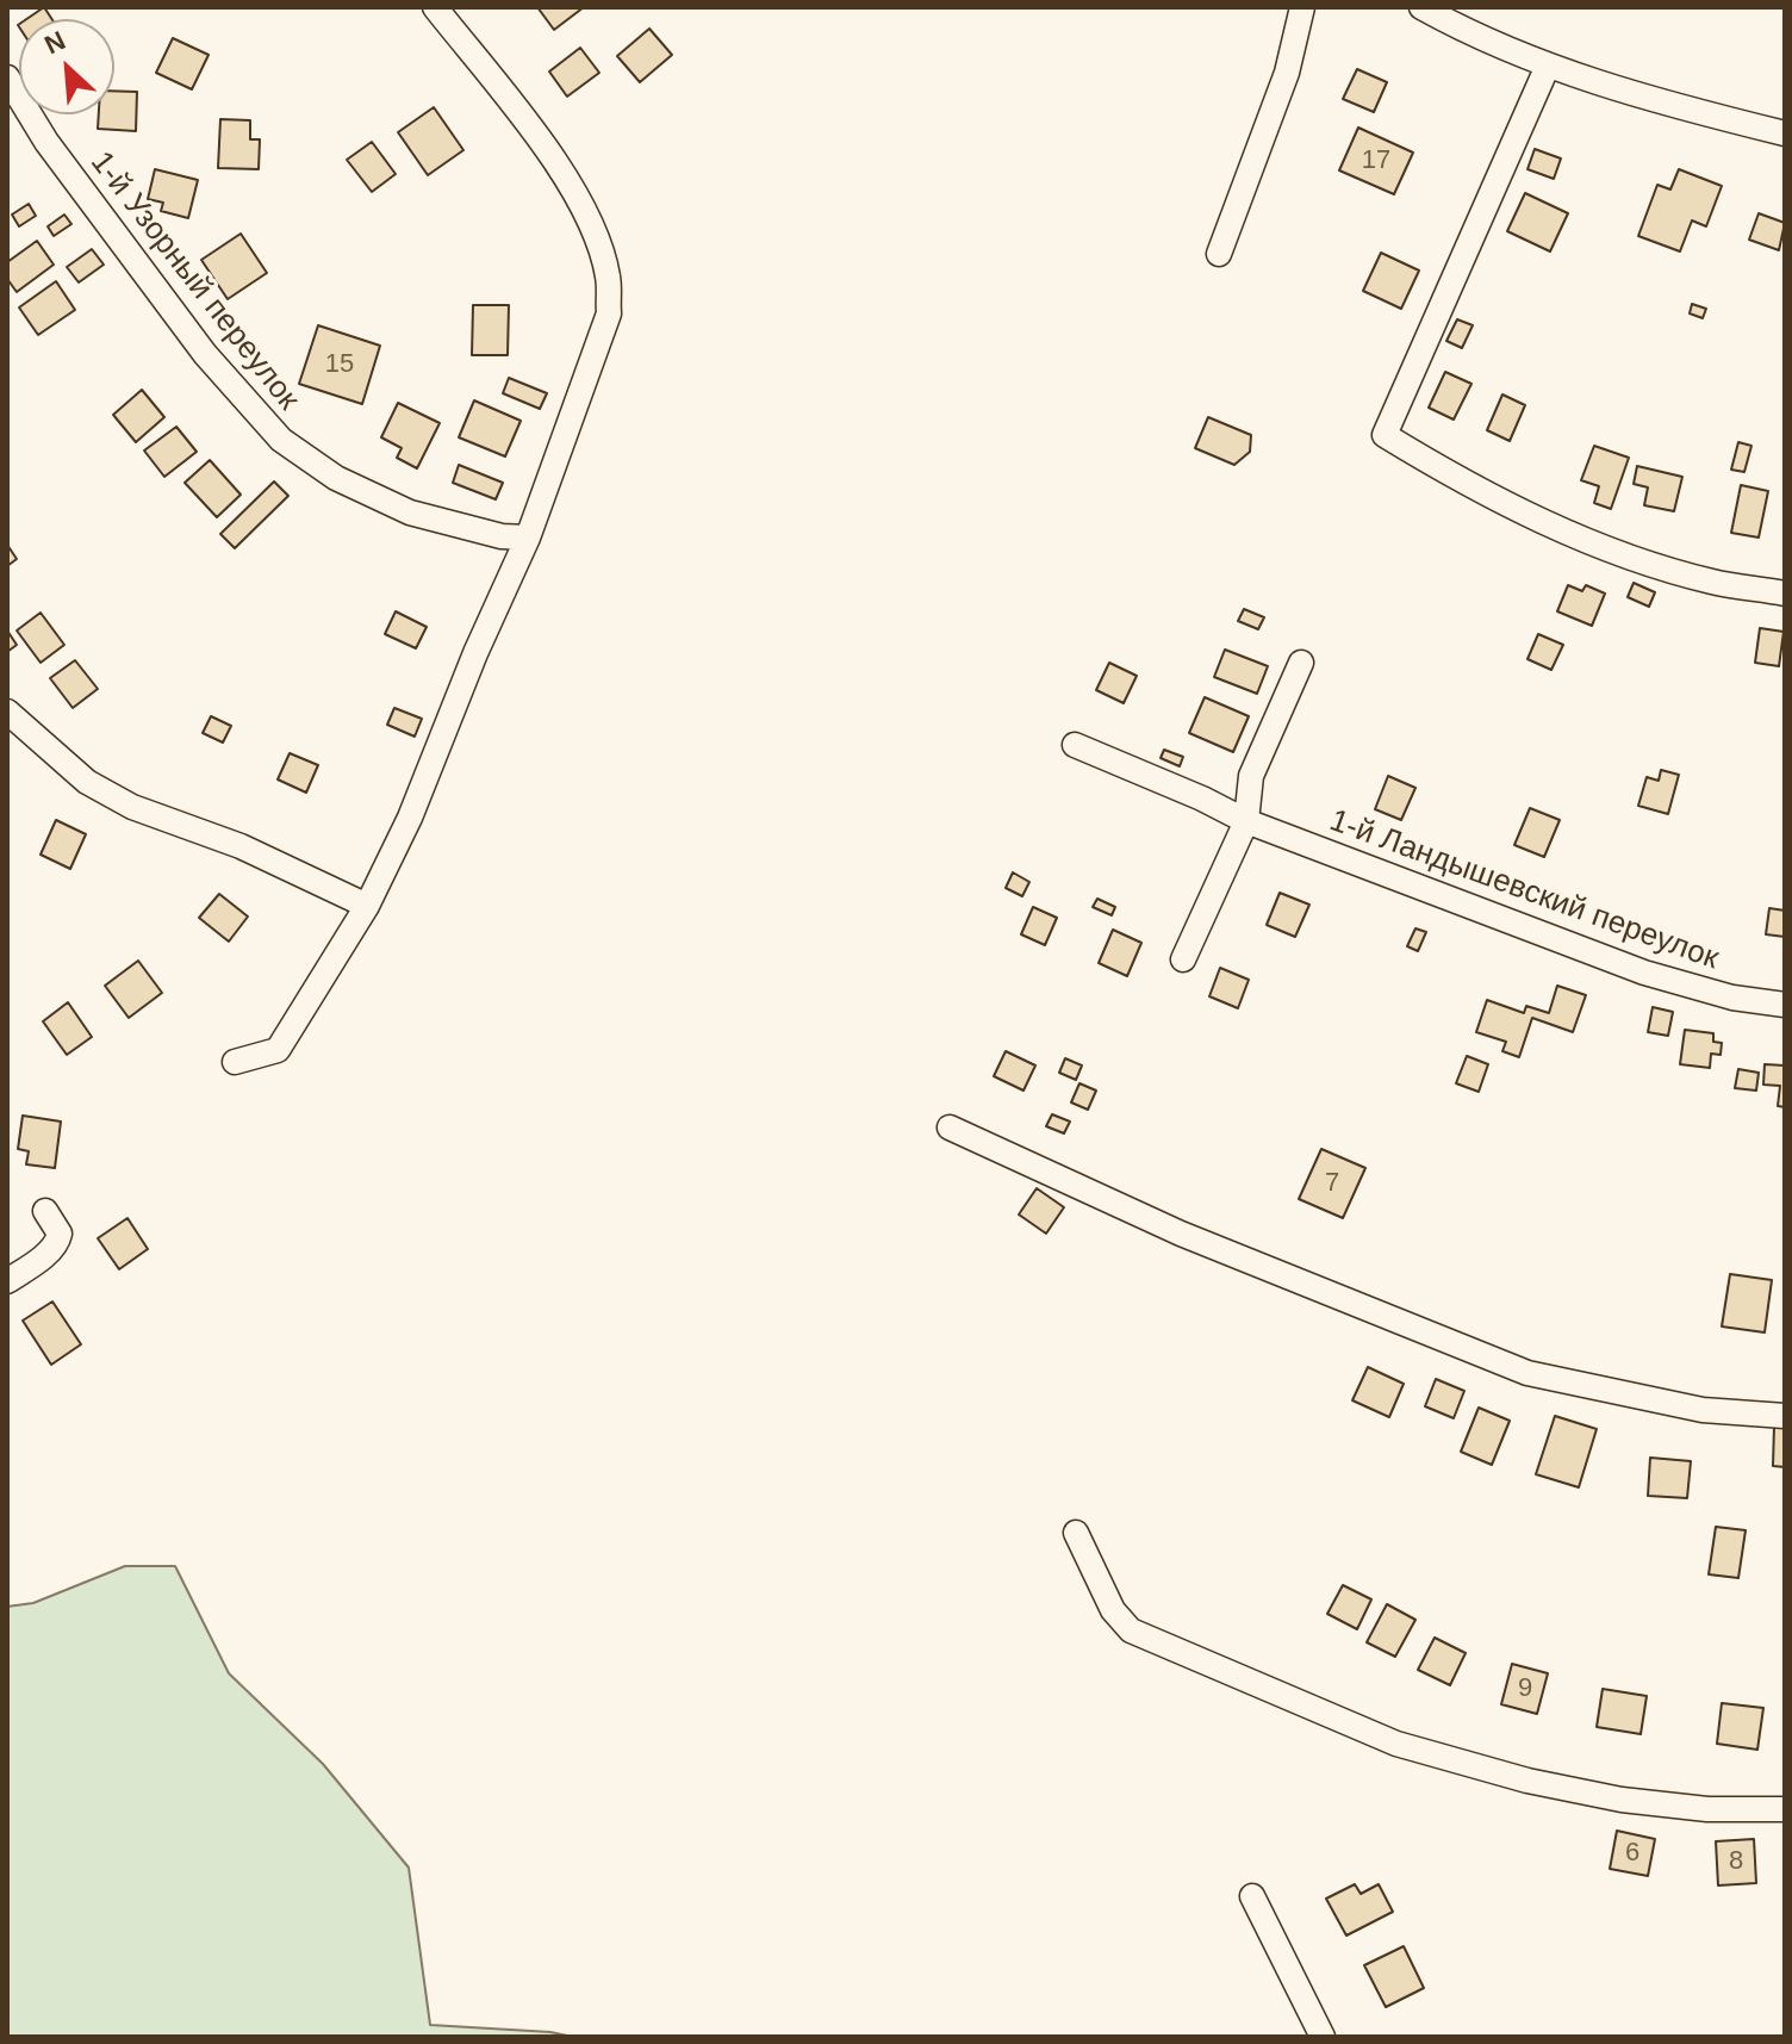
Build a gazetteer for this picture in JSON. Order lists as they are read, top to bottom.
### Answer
{
  "streets": {
    "street": ["1-й Узорный переулок", "1-й Ландышевский переулок"]
  },
  "house_numbers": [
    "17",
    "15",
    "7",
    "9",
    "6",
    "8"
  ],
  "north": "top left"
}
